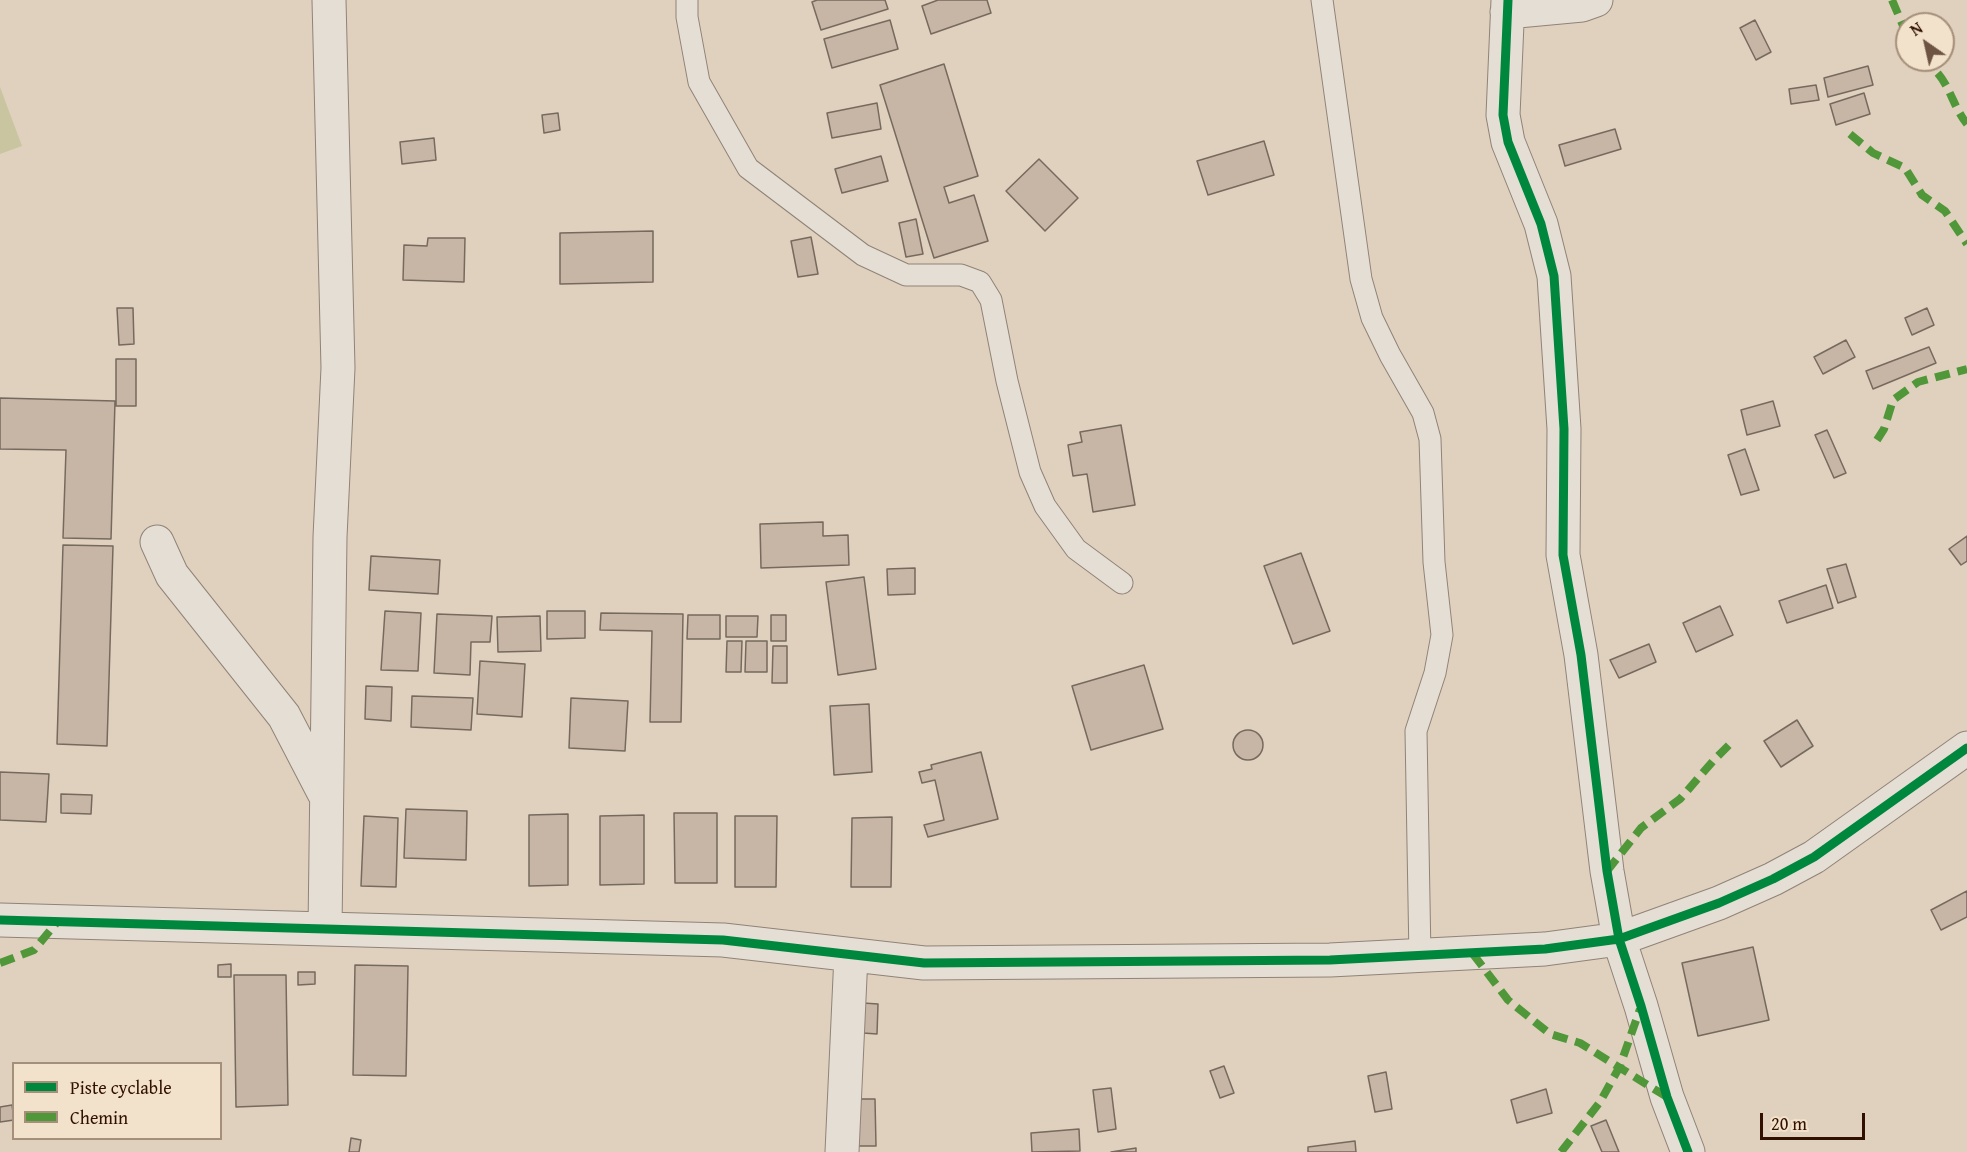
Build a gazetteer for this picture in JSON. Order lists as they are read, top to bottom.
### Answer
{
  "legend": ["Piste cyclable", "Chemin"],
  "scale_bar": "20 m",
  "north": "top left"
}
